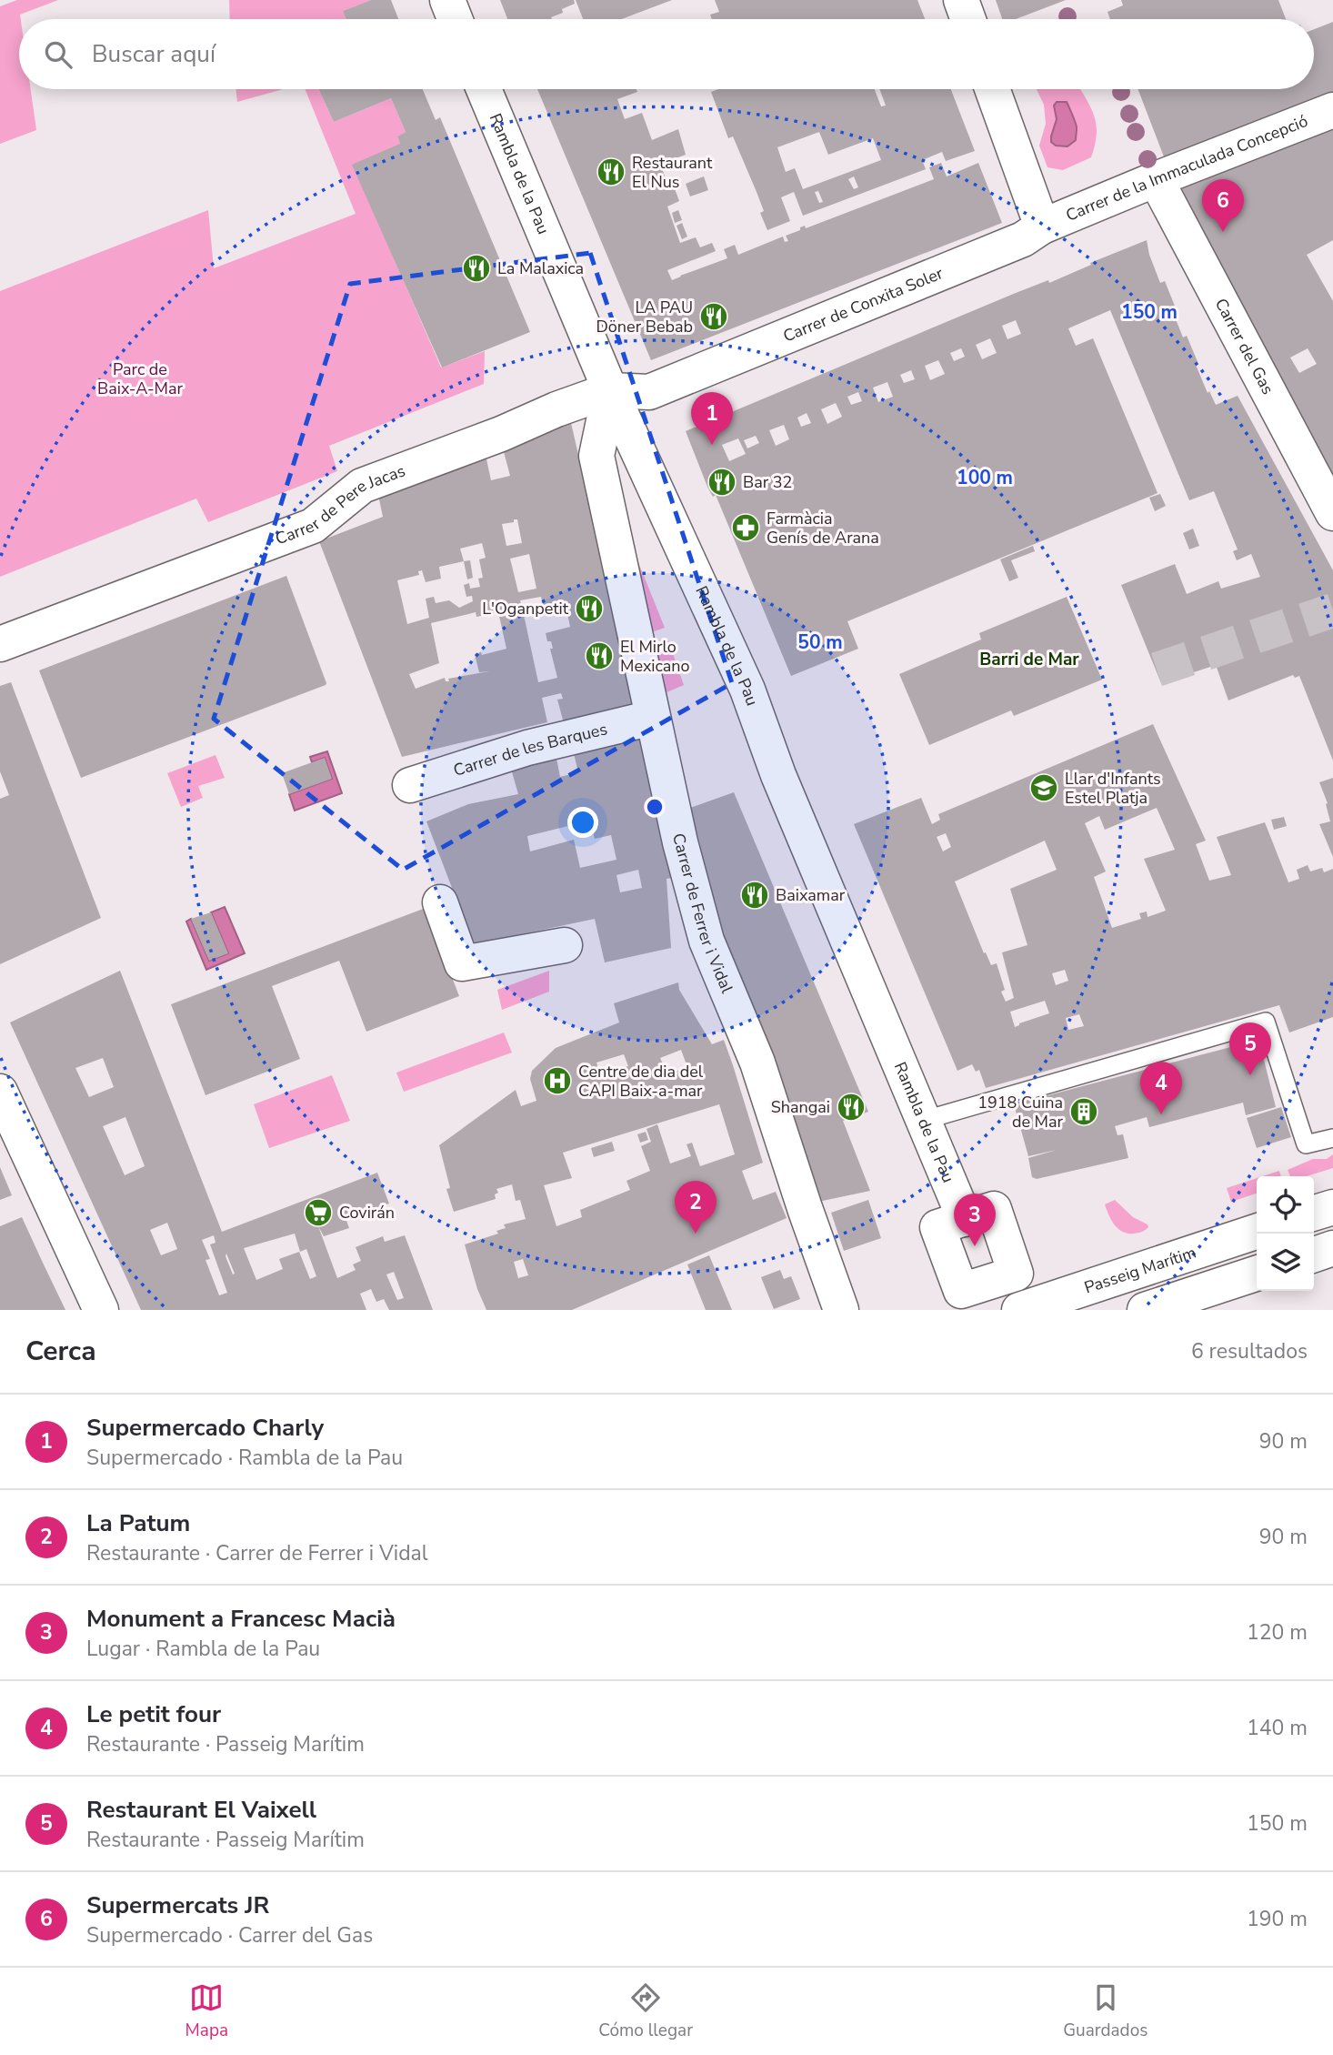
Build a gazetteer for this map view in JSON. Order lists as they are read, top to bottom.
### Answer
{
  "streets": {
    "street": [
      "Carrer de la Immaculada Concepció",
      "Rambla de la Pau",
      "Carrer de Conxita Soler",
      "Carrer del Gas",
      "Carrer de Pere Jacas",
      "Carrer de les Barques",
      "Carrer de Ferrer i Vidal",
      "Passeig Marítim"
    ]
  },
  "crossings": [
    ["Carrer de la Immaculada Concepció", "Carrer de Conxita Soler"],
    ["Carrer de la Immaculada Concepció", "Carrer del Gas"],
    ["Rambla de la Pau", "Carrer de Pere Jacas"],
    ["Rambla de la Pau", "Carrer de Ferrer i Vidal"],
    ["Carrer de Conxita Soler", "Carrer de Pere Jacas"],
    ["Carrer de Pere Jacas", "Carrer de Ferrer i Vidal"],
    ["Carrer de les Barques", "Carrer de Ferrer i Vidal"]
  ],
  "districts": ["Barri de Mar"],
  "parks": ["Parc de Baix-A-Mar"],
  "places": {
    "restaurant": [
      "Restaurant El Nus",
      "La Malaxica",
      "LA PAU Döner Bebab",
      "Bar 32",
      "L'Oganpetit",
      "El Mirlo Mexicano",
      "Baixamar",
      "Shangai"
    ],
    "pharmacy": ["Farmàcia Genís de Arana"],
    "school or university": ["Llar d'Infants Estel Platja"],
    "hospital": ["Centre de dia del CAPI Baix-a-mar"],
    "building": ["1918 Cuina de Mar"],
    "supermarket": ["Covirán"]
  },
  "page": {
    "search": "Buscar aquí",
    "pins": [
      "6",
      "1",
      "5",
      "4",
      "2",
      "3"
    ],
    "heading": ["Cerca", "6 resultados"],
    "list": [
      {
        "mark": "1",
        "name": "Supermercado Charly",
        "note": "Supermercado · Rambla de la Pau",
        "value": "90 m"
      },
      {
        "mark": "2",
        "name": "La Patum",
        "note": "Restaurante · Carrer de Ferrer i Vidal",
        "value": "90 m"
      },
      {
        "mark": "3",
        "name": "Monument a Francesc Macià",
        "note": "Lugar · Rambla de la Pau",
        "value": "120 m"
      },
      {
        "mark": "4",
        "name": "Le petit four",
        "note": "Restaurante · Passeig Marítim",
        "value": "140 m"
      },
      {
        "mark": "5",
        "name": "Restaurant El Vaixell",
        "note": "Restaurante · Passeig Marítim",
        "value": "150 m"
      },
      {
        "mark": "6",
        "name": "Supermercats JR",
        "note": "Supermercado · Carrer del Gas",
        "value": "190 m"
      }
    ],
    "nav": ["Mapa", "Cómo llegar", "Guardados"]
  },
  "rings": ["150 m", "100 m", "50 m"]
}
